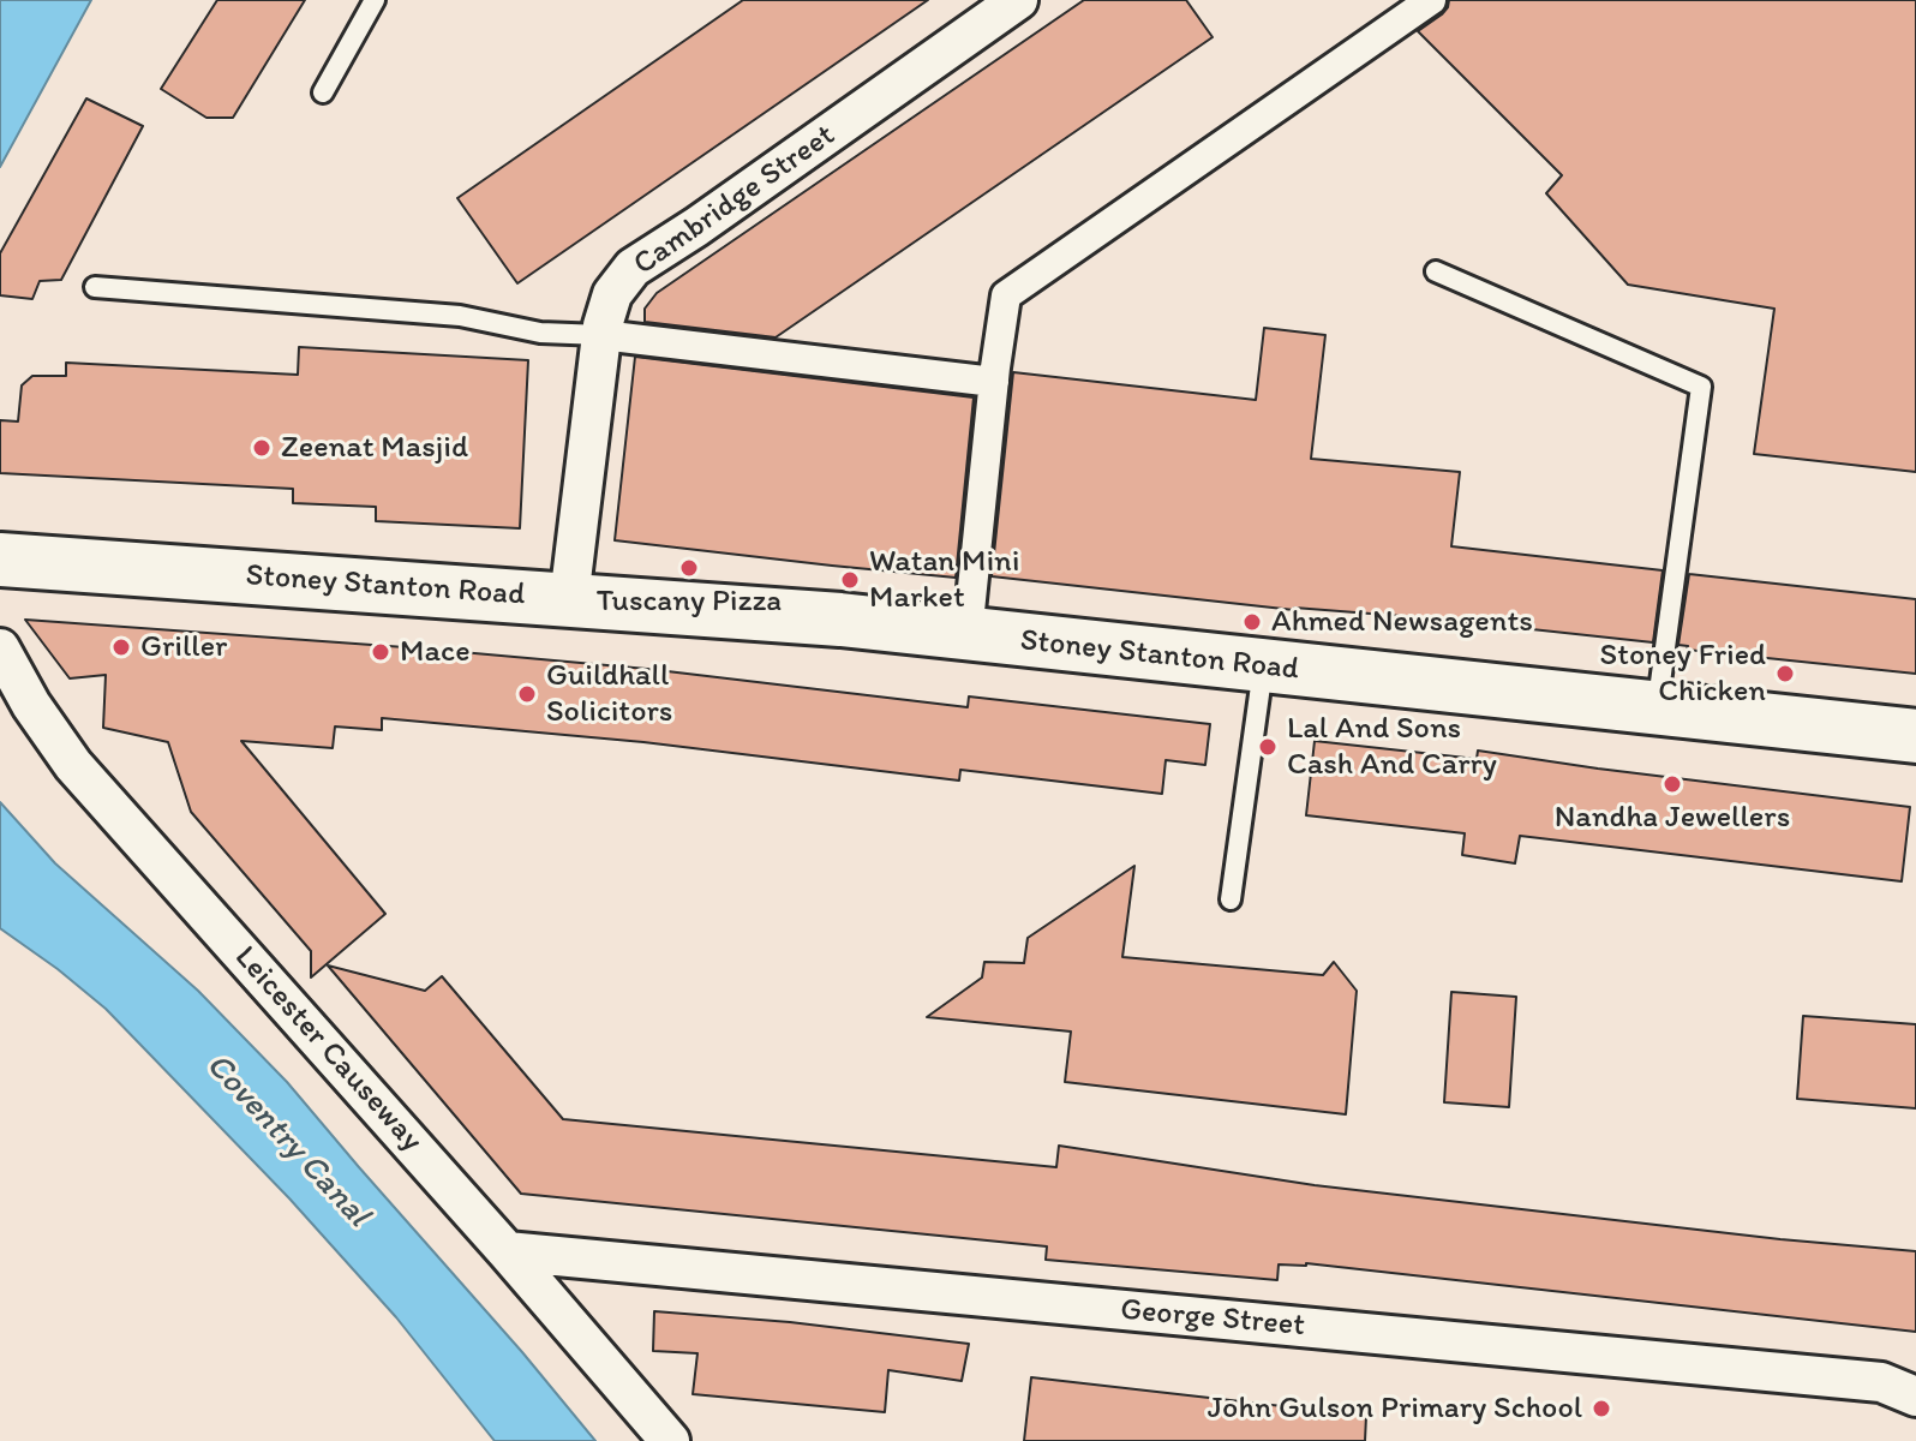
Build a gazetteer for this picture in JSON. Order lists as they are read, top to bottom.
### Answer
{
  "streets": {
    "main road": ["Stoney Stanton Road"],
    "street": ["Cambridge Street", "Leicester Causeway", "George Street"]
  },
  "crossings": [
    ["Cambridge Street", "Stoney Stanton Road"],
    ["Leicester Causeway", "George Street"]
  ],
  "water": ["Coventry Canal"],
  "places": [
    "Zeenat Masjid",
    "Tuscany Pizza",
    "Watan Mini Market",
    "Ahmed Newsagents",
    "Griller",
    "Mace",
    "Stoney Fried Chicken",
    "Guildhall Solicitors",
    "Lal And Sons Cash And Carry",
    "Nandha Jewellers",
    "John Gulson Primary School"
  ]
}
